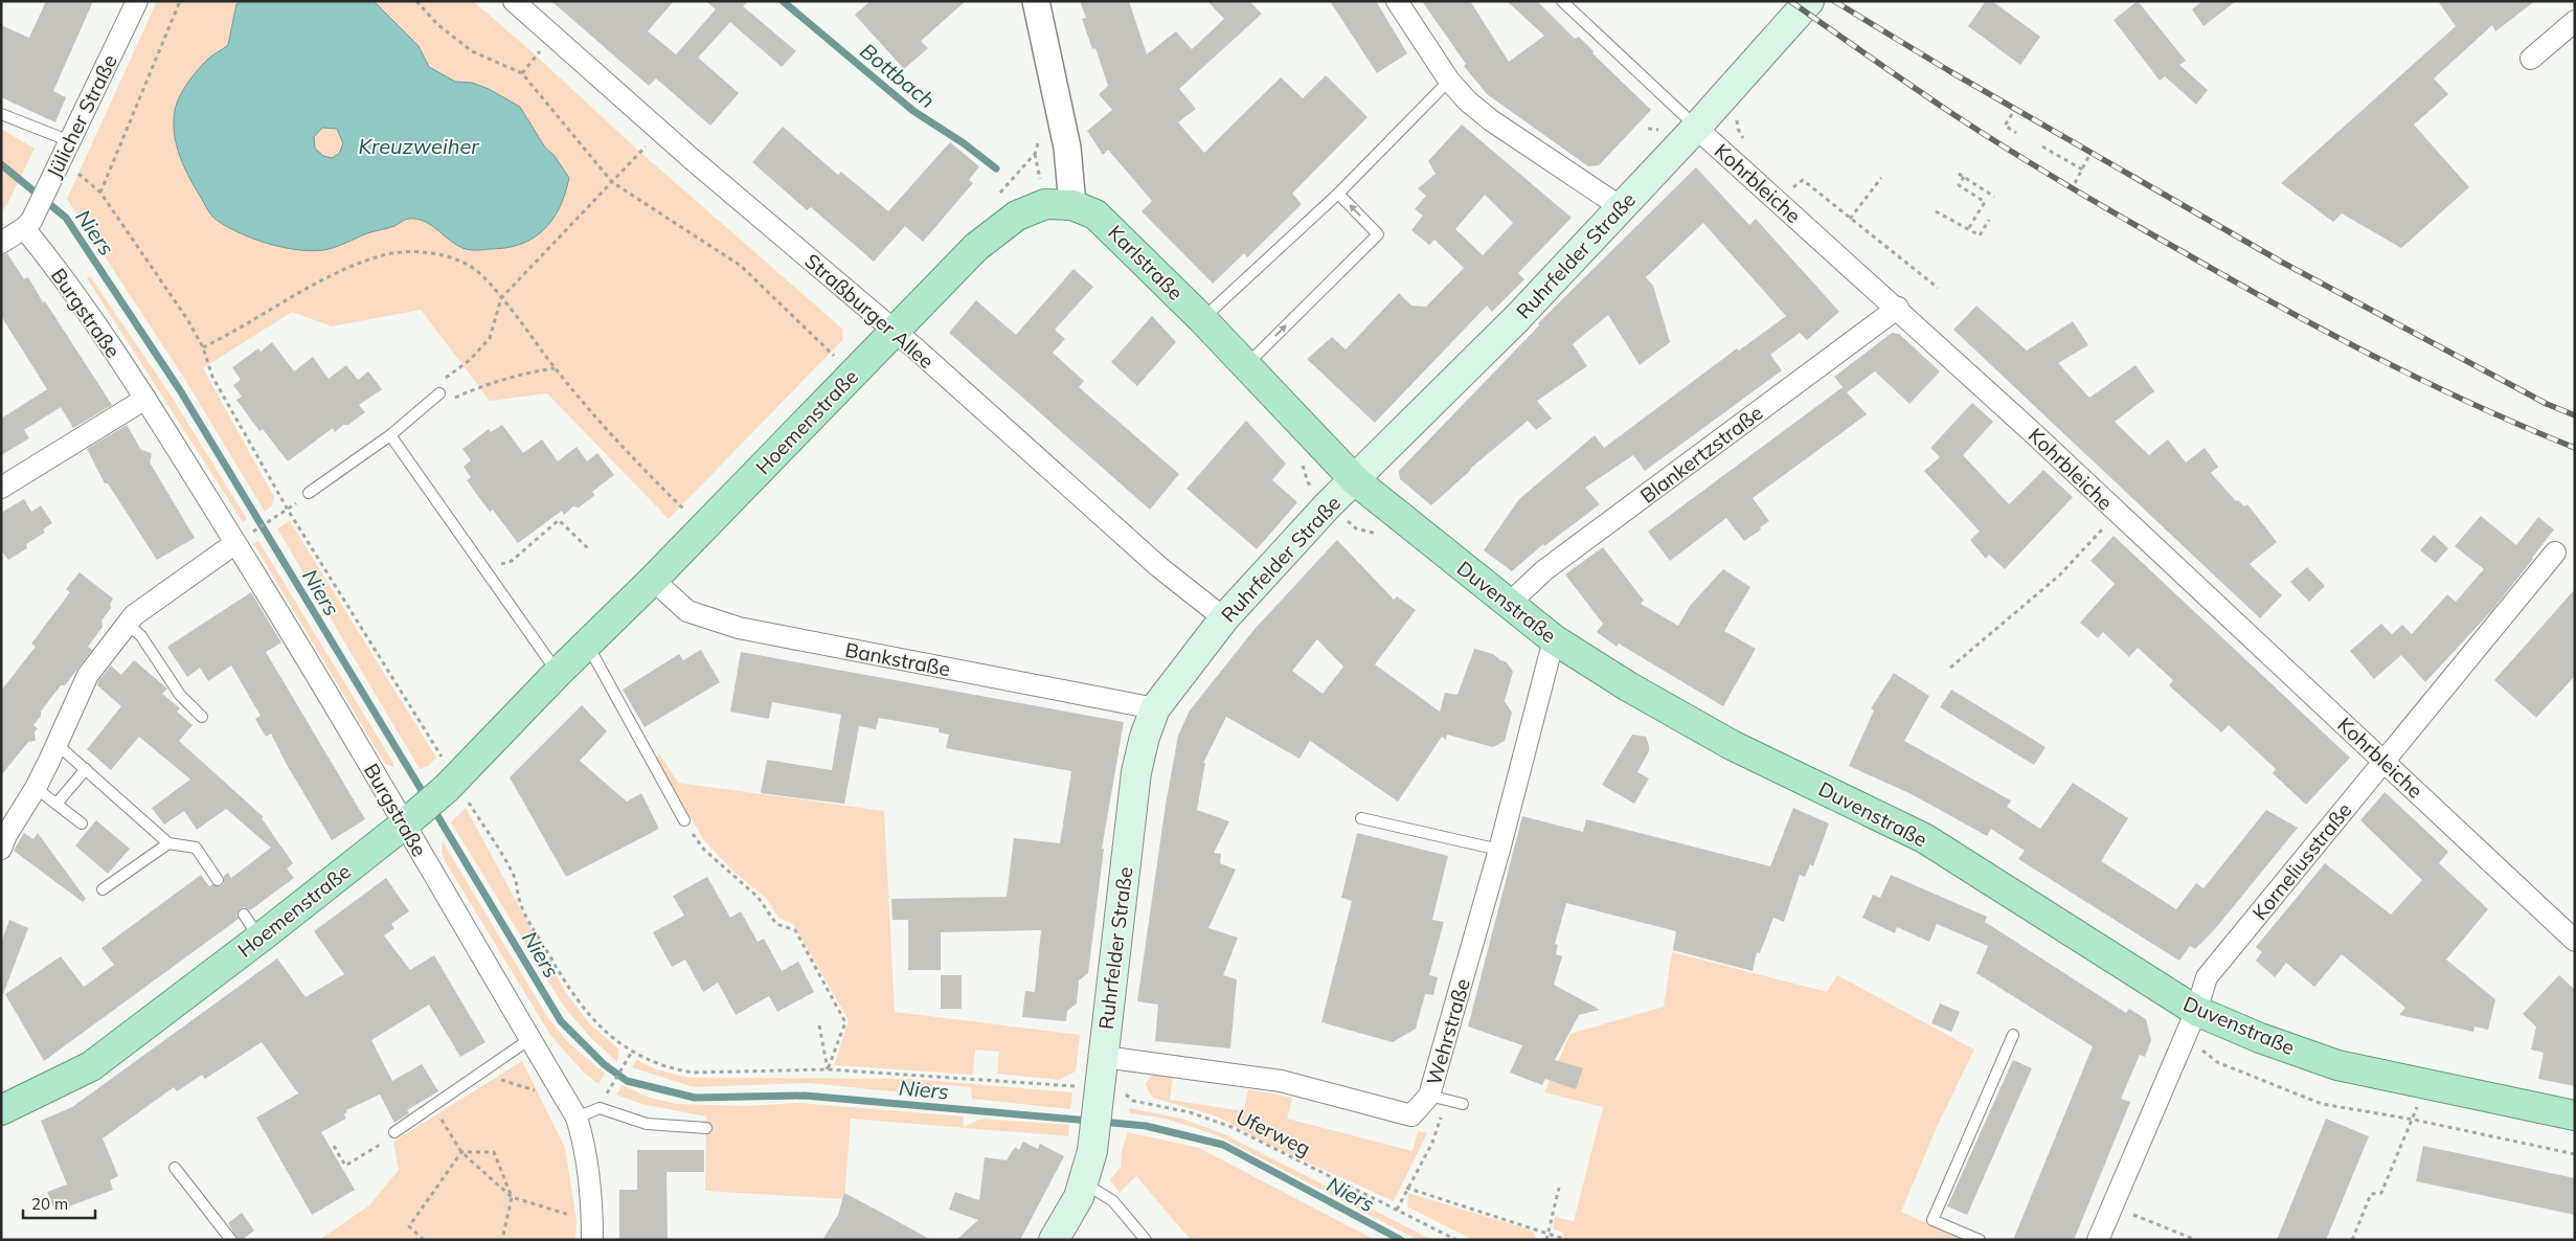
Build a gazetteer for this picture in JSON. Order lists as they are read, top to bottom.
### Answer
{
  "streets": {
    "main road": [
      "Ruhrfelder Straße",
      "Karlstraße",
      "Hoemenstraße",
      "Duvenstraße"
    ],
    "street": [
      "Jülicher Straße",
      "Kohrbleiche",
      "Straßburger Allee",
      "Burgstraße",
      "Blankertzstraße",
      "Bankstraße",
      "Korneliusstraße",
      "Wehrstraße"
    ],
    "path": ["Uferweg"]
  },
  "crossings": [
    ["Jülicher Straße", "Burgstraße"],
    ["Jülicher Straße", "Uferweg"],
    ["Kohrbleiche", "Ruhrfelder Straße"],
    ["Kohrbleiche", "Blankertzstraße"],
    ["Kohrbleiche", "Korneliusstraße"],
    ["Ruhrfelder Straße", "Karlstraße"],
    ["Ruhrfelder Straße", "Straßburger Allee"],
    ["Ruhrfelder Straße", "Duvenstraße"],
    ["Ruhrfelder Straße", "Bankstraße"],
    ["Ruhrfelder Straße", "Wehrstraße"],
    ["Ruhrfelder Straße", "Uferweg"],
    ["Karlstraße", "Hoemenstraße"],
    ["Karlstraße", "Duvenstraße"],
    ["Straßburger Allee", "Hoemenstraße"],
    ["Burgstraße", "Hoemenstraße"],
    ["Hoemenstraße", "Bankstraße"],
    ["Hoemenstraße", "Uferweg"],
    ["Blankertzstraße", "Duvenstraße"],
    ["Duvenstraße", "Korneliusstraße"],
    ["Duvenstraße", "Wehrstraße"]
  ],
  "water": ["Bottbach", "Kreuzweiher", "Niers"],
  "scale_bar": "20 m"
}
